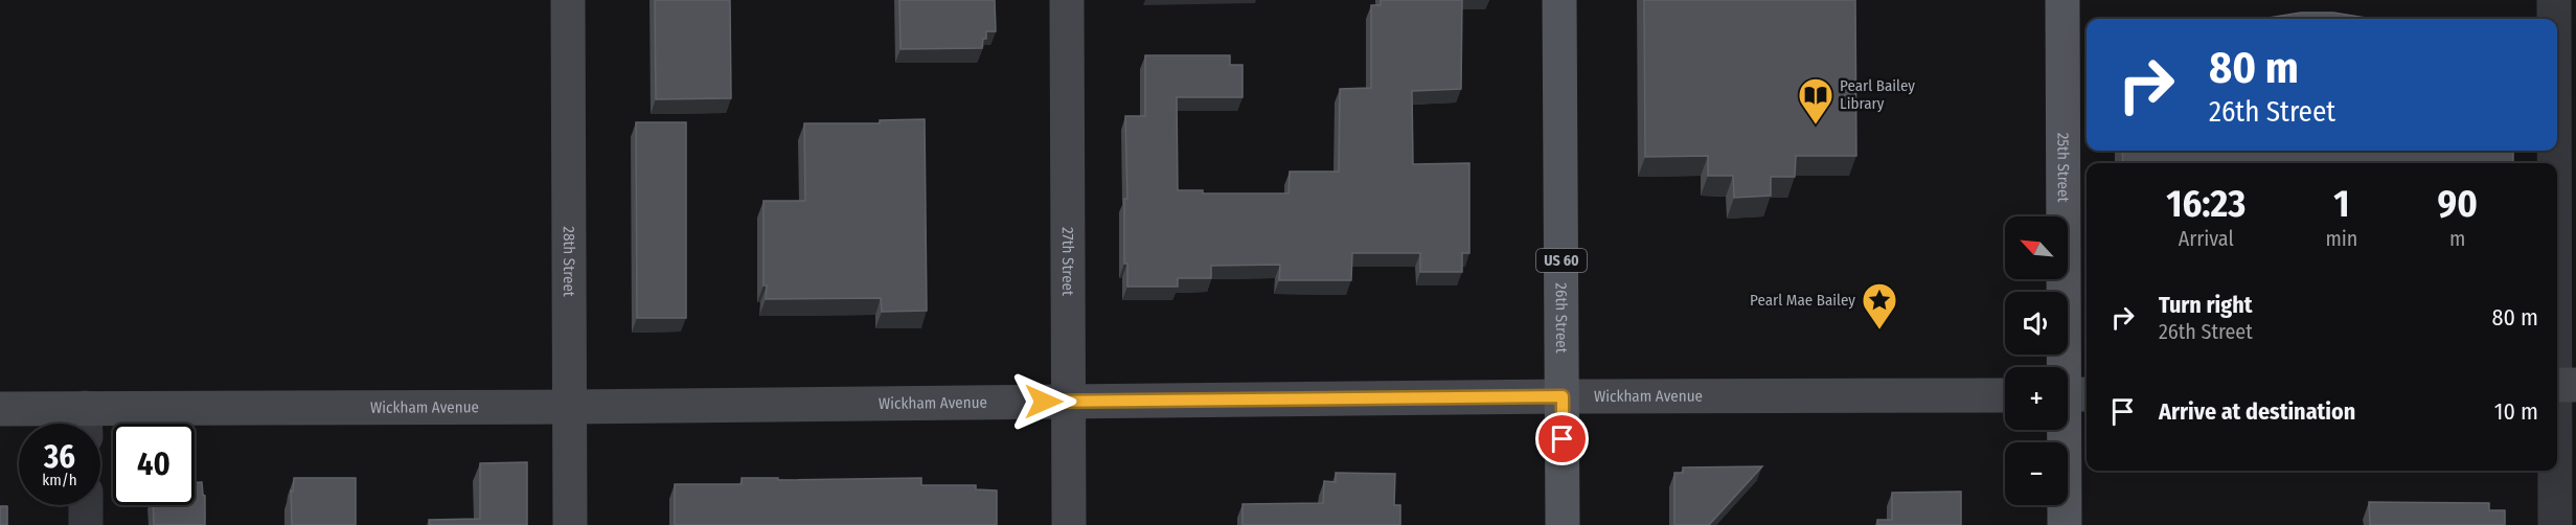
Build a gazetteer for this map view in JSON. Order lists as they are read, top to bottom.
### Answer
{
  "streets": {
    "main road": ["25th Street", "US 60", "26th Street"],
    "street": ["28th Street", "27th Street", "Wickham Avenue"]
  },
  "crossings": [
    ["28th Street", "Wickham Avenue"],
    ["27th Street", "Wickham Avenue"],
    ["26th Street", "Wickham Avenue"]
  ],
  "places": {
    "library": ["Pearl Bailey Library"],
    "place": ["Pearl Mae Bailey"]
  },
  "north": "top left",
  "page": {
    "turn": ["80 m", "26th Street"],
    "eta": [
      "16:23",
      "Arrival",
      "1",
      "min",
      "90",
      "m"
    ],
    "map_buttons": ["+", "−"],
    "list": [
      {
        "name": "Turn right",
        "note": "26th Street",
        "value": "80 m"
      },
      {
        "name": "Arrive at destination",
        "value": "10 m"
      }
    ],
    "speed": "36 km/h",
    "limit": "40"
  }
}
